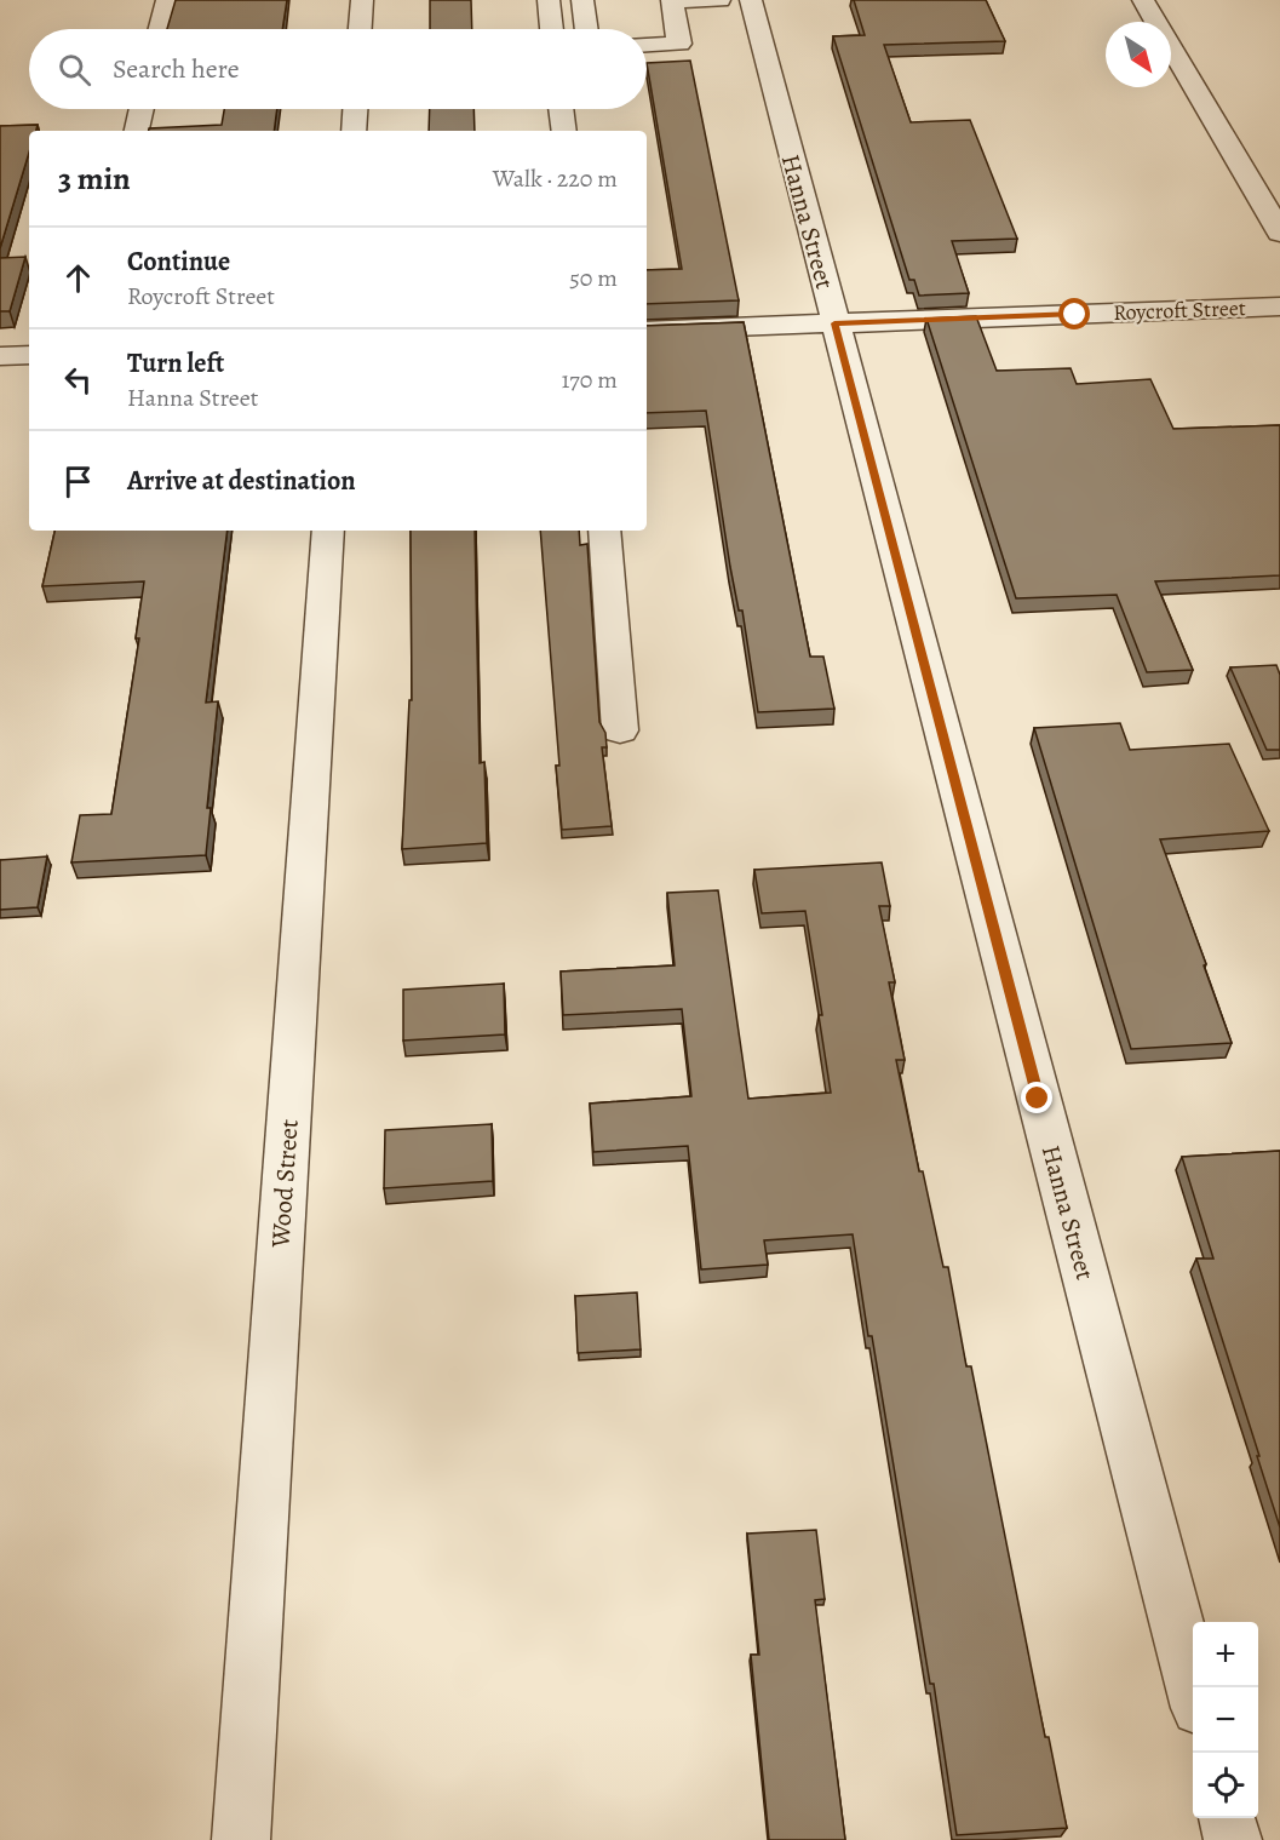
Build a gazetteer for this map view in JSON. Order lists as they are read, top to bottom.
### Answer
{
  "streets": {
    "street": ["Hanna Street", "Roycroft Street", "Wood Street"]
  },
  "crossings": [
    ["Hanna Street", "Roycroft Street"]
  ],
  "north": "bottom right",
  "page": {
    "search": "Search here",
    "heading": ["3 min", "Walk · 220 m"],
    "list": [
      ["Continue", "Roycroft Street", "50 m"],
      ["Turn left", "Hanna Street", "170 m"],
      "Arrive at destination"
    ],
    "map_buttons": ["+", "−"]
  }
}
